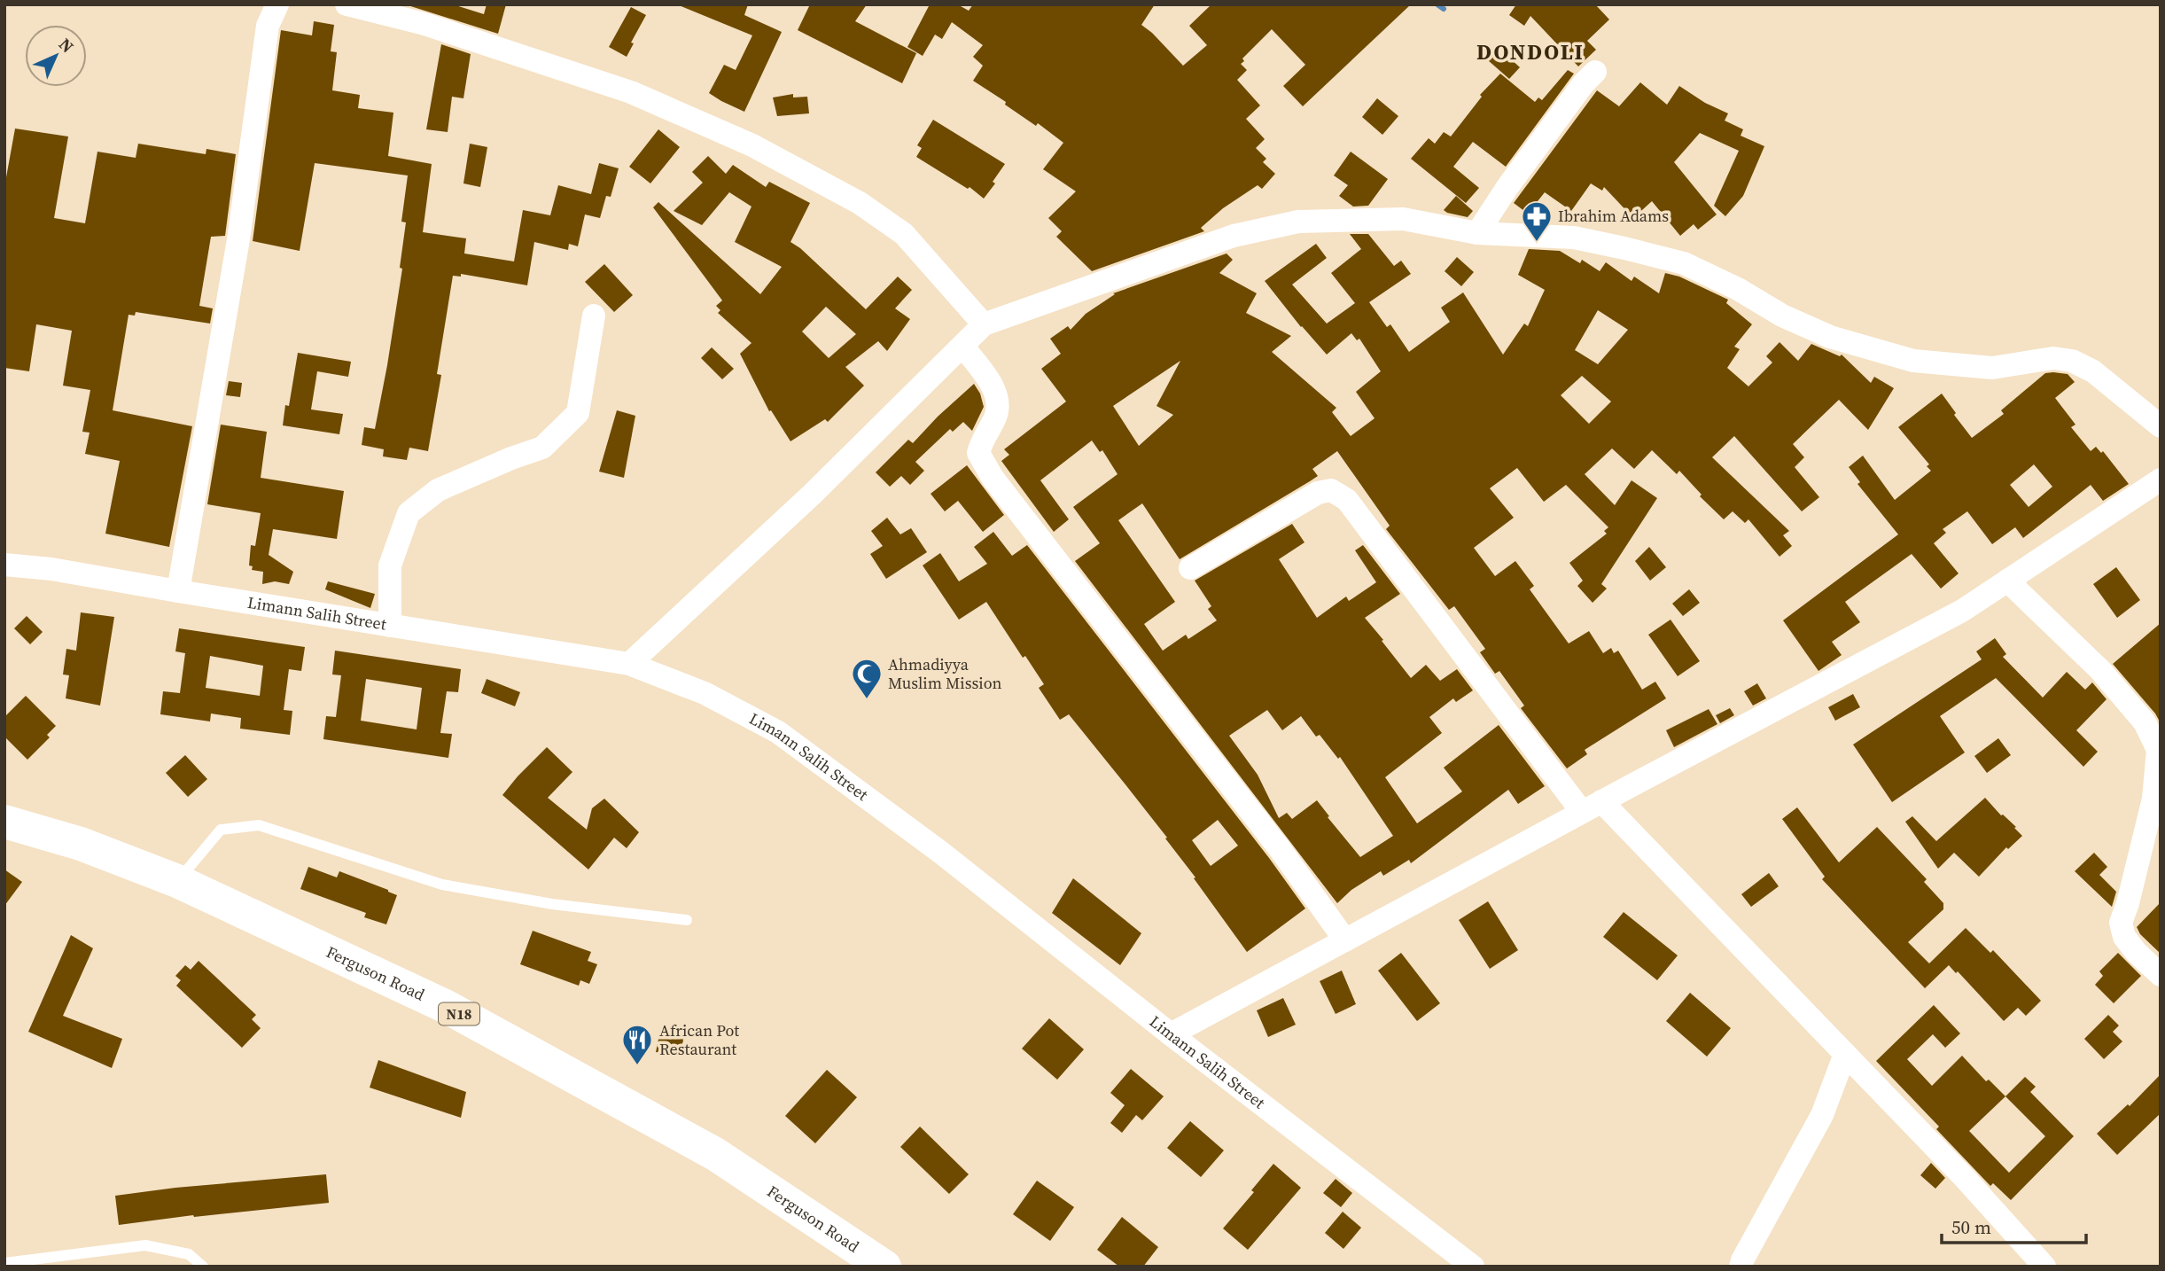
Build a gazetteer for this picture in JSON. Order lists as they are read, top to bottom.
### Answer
{
  "streets": {
    "highway": ["Ferguson Road", "N18"],
    "street": ["Limann Salih Street"]
  },
  "districts": ["DONDOLI"],
  "places": {
    "pharmacy": ["Ibrahim Adams"],
    "mosque": ["Ahmadiyya Muslim Mission"],
    "restaurant": ["African Pot Restaurant"]
  },
  "scale_bar": "50 m",
  "north": "top right"
}
